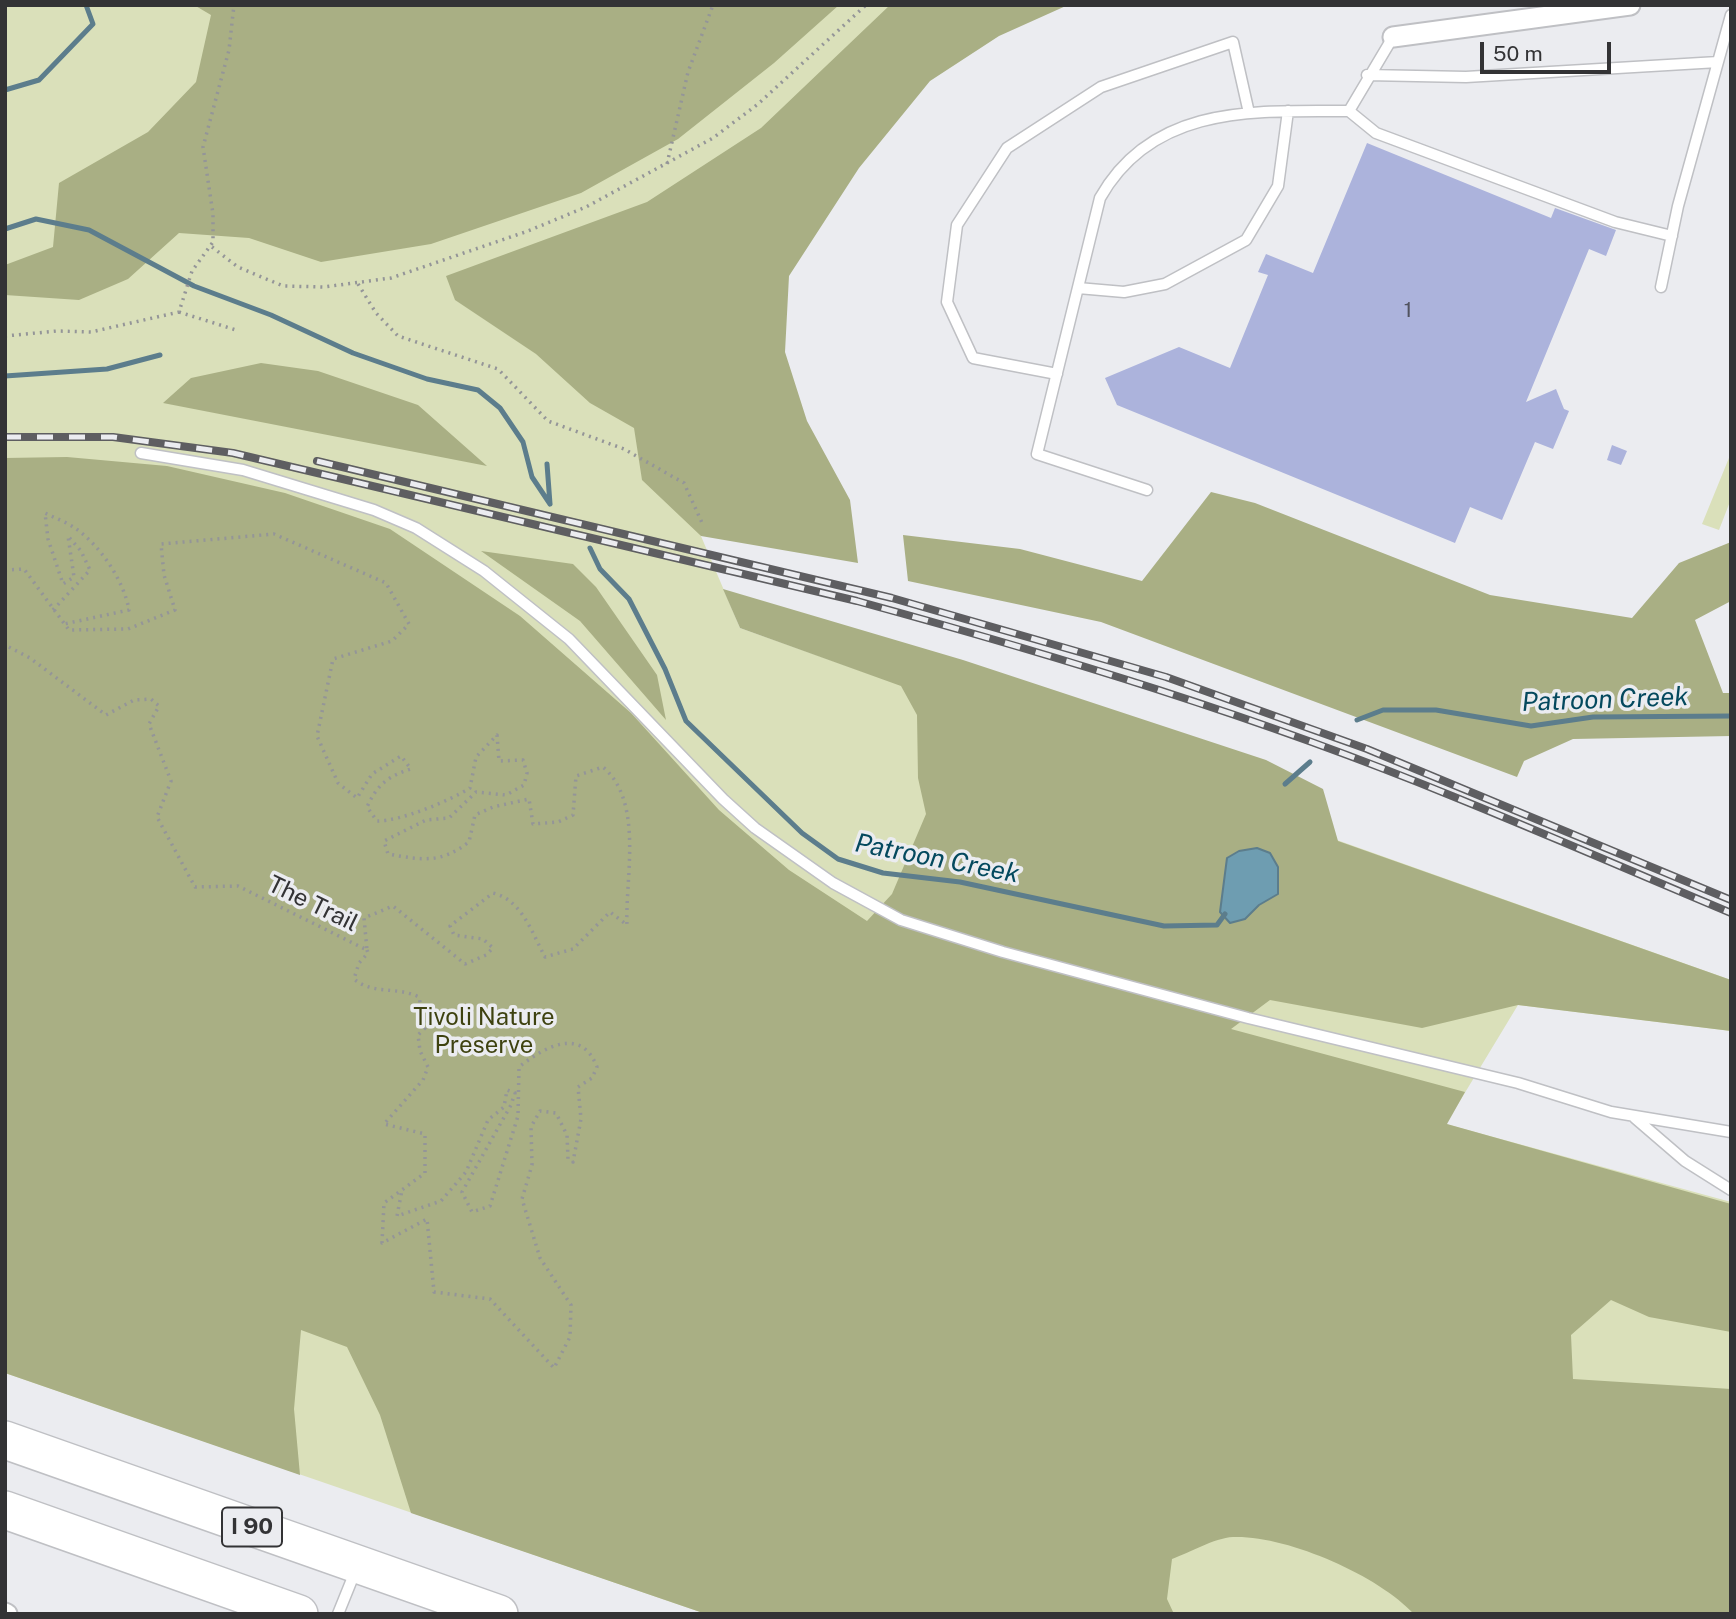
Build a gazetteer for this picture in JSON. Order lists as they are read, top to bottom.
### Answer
{
  "streets": {
    "highway": ["I 90"],
    "path": ["The Trail"]
  },
  "water": ["Patroon Creek"],
  "parks": ["Tivoli Nature Preserve"],
  "house_numbers": ["1"],
  "scale_bar": "50 m"
}
